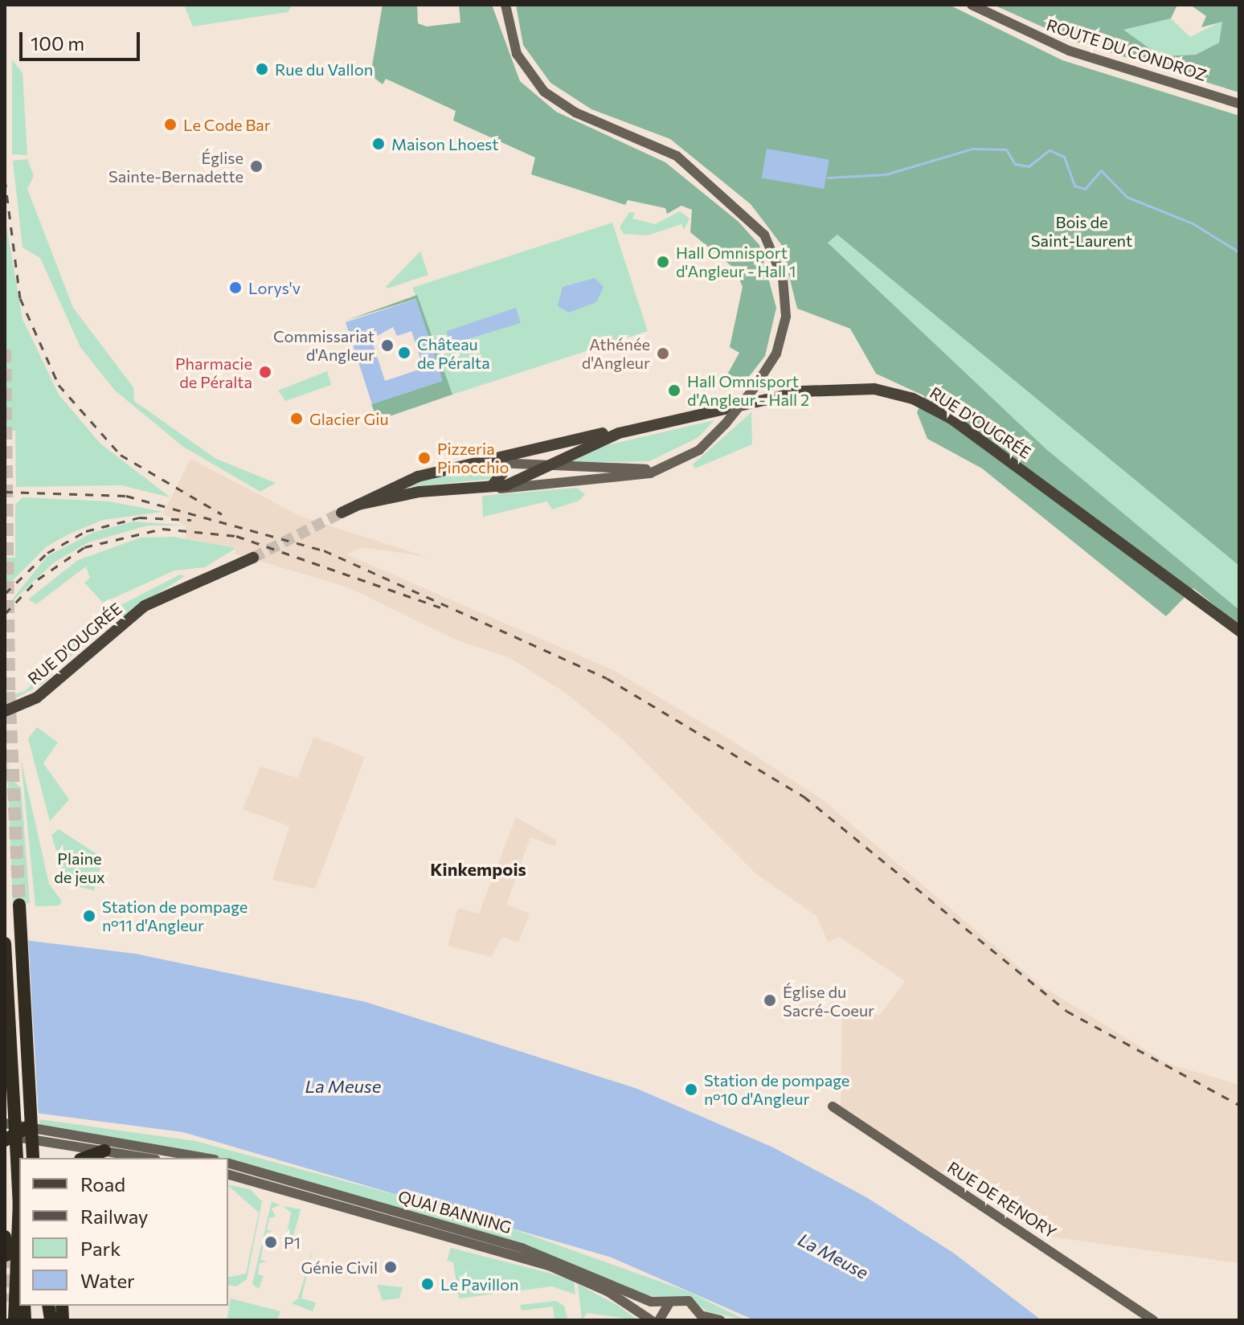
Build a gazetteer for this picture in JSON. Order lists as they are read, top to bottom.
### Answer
{
  "streets": {
    "main road": [
      "ROUTE DU CONDROZ",
      "RUE D'OUGRÉE",
      "RUE DE RENORY",
      "QUAI BANNING"
    ]
  },
  "districts": ["Kinkempois"],
  "water": ["La Meuse"],
  "parks": ["Bois de Saint-Laurent", "Plaine de jeux"],
  "places": [
    "Rue du Vallon",
    "Le Code Bar",
    "Maison Lhoest",
    "Église Sainte-Bernadette",
    "Hall Omnisport d'Angleur - Hall 1",
    "Lorys'v",
    "Commissariat d'Angleur",
    "Château de Péralta",
    "Athénée d'Angleur",
    "Pharmacie de Péralta",
    "Hall Omnisport d'Angleur - Hall 2",
    "Glacier Giu",
    "Pizzeria Pinocchio",
    "Station de pompage n°11 d'Angleur",
    "Église du Sacré-Coeur",
    "Station de pompage n°10 d'Angleur",
    "P1",
    "Génie Civil",
    "Le Pavillon"
  ],
  "legend": [
    "Road",
    "Railway",
    "Park",
    "Water"
  ],
  "scale_bar": "100 m"
}
